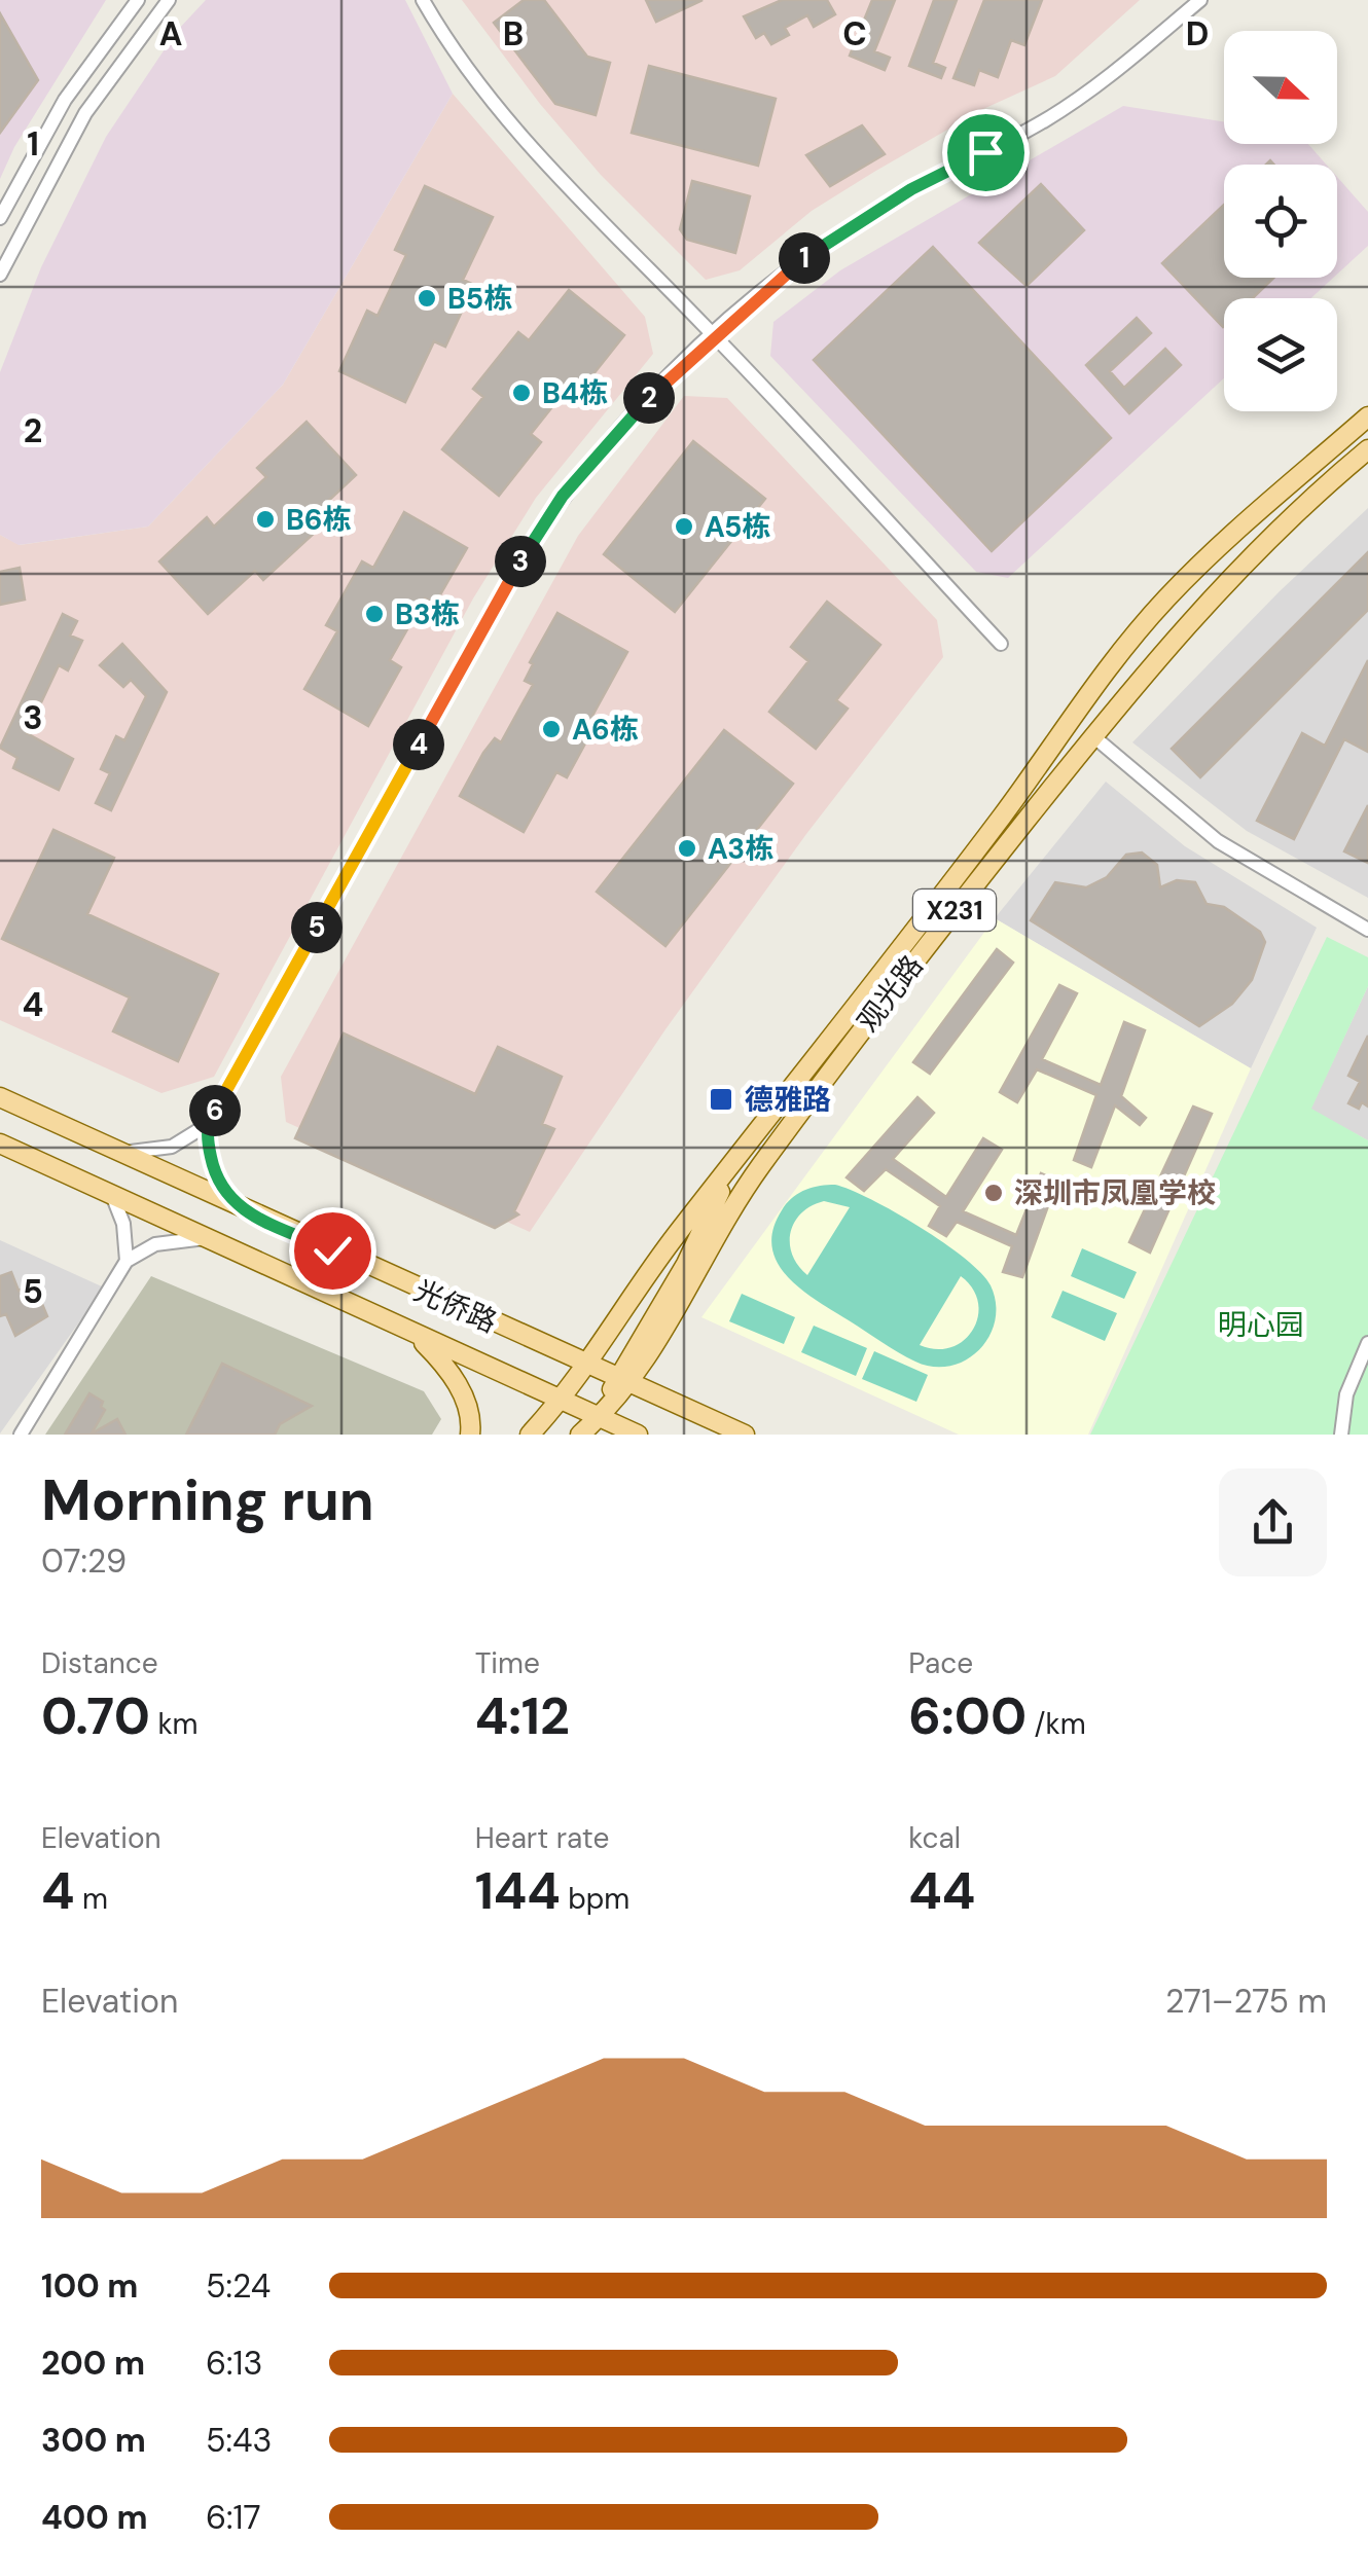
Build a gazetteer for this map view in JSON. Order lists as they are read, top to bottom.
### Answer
{
  "streets": {
    "main road": ["X231", "观光路", "光侨路"]
  },
  "crossings": [
    ["X231", "观光路"],
    ["X231", "光侨路"],
    ["观光路", "光侨路"]
  ],
  "parks": ["明心园"],
  "places": {
    "other": [
      "B5栋",
      "B4栋",
      "B6栋",
      "A5栋",
      "B3栋",
      "A6栋",
      "A3栋",
      "深圳市凤凰学校"
    ],
    "transit": ["德雅路"]
  },
  "north": "right",
  "page": {
    "pins": [
      "1",
      "2",
      "3",
      "4",
      "5",
      "6"
    ],
    "heading": ["Morning run", "07:29"],
    "stats": [
      ["Distance", "0.70 km"],
      ["Time", "4:12"],
      ["Pace", "6:00 /km"],
      ["Elevation", "4 m"],
      ["Heart rate", "144 bpm"],
      ["kcal", "44"]
    ],
    "chart": ["Elevation", "271–275 m"],
    "list": [
      {
        "name": "100 m",
        "note": "5:24"
      },
      {
        "name": "200 m",
        "note": "6:13"
      },
      {
        "name": "300 m",
        "note": "5:43"
      },
      {
        "name": "400 m",
        "note": "6:17"
      }
    ]
  },
  "grid": {
    "columns": [
      "A",
      "B",
      "C",
      "D"
    ],
    "rows": [
      "1",
      "2",
      "3",
      "4",
      "5"
    ]
  }
}
